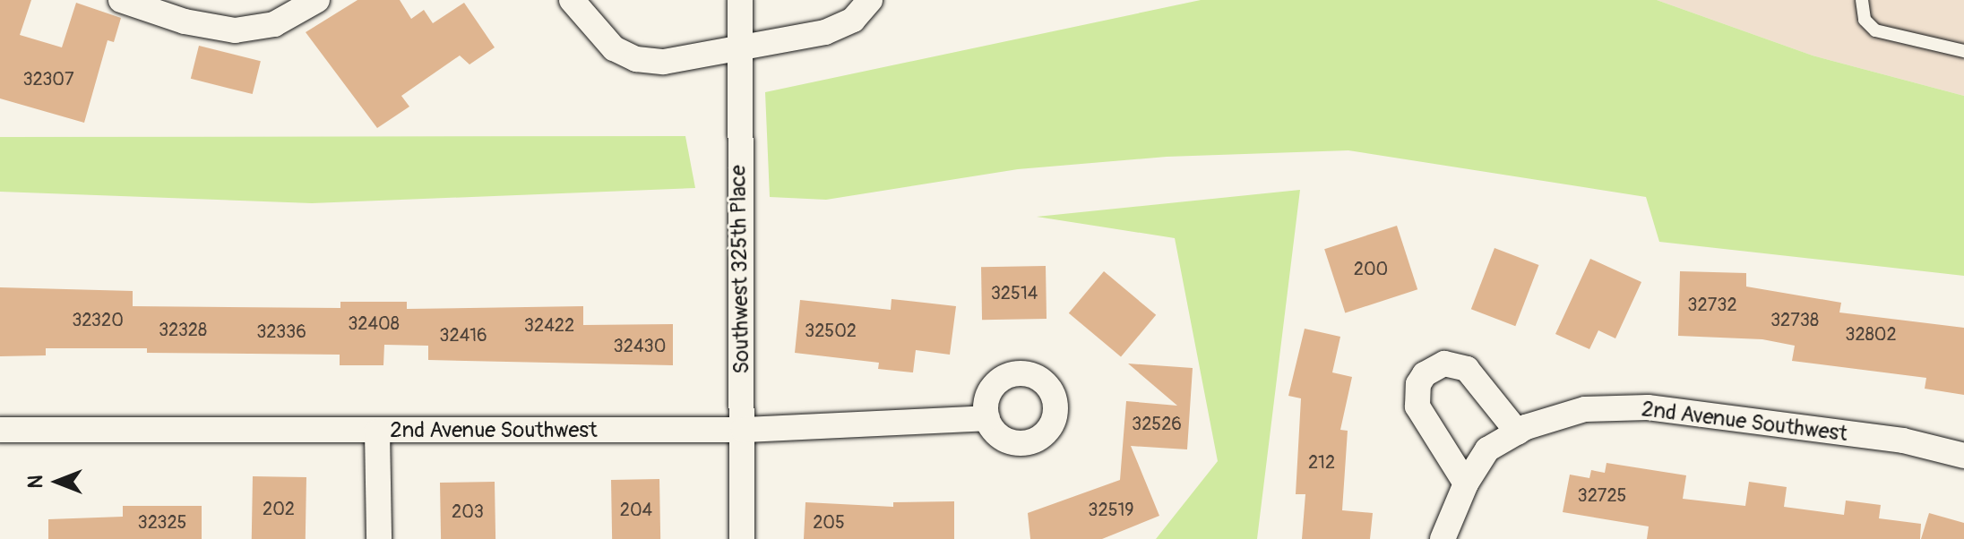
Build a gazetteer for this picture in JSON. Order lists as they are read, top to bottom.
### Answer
{
  "streets": {
    "street": ["Southwest 325th Place", "2nd Avenue Southwest"]
  },
  "crossings": [
    ["Southwest 325th Place", "2nd Avenue Southwest"]
  ],
  "house_numbers": [
    "32307",
    "200",
    "32514",
    "32732",
    "32320",
    "32738",
    "32408",
    "32422",
    "32328",
    "32502",
    "32336",
    "32802",
    "32416",
    "32430",
    "32526",
    "212",
    "32725",
    "202",
    "204",
    "32519",
    "203",
    "32325",
    "205"
  ],
  "north": "left"
}
